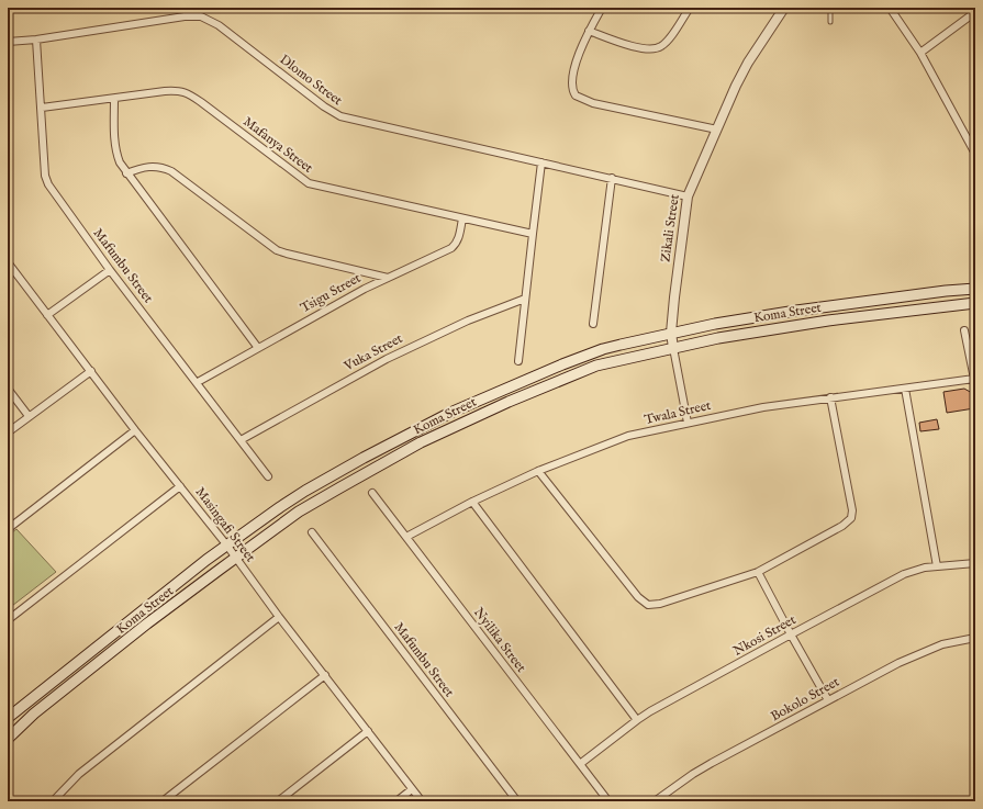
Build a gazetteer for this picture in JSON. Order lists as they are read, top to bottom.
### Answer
{
  "streets": {
    "main road": ["Koma Street"],
    "street": [
      "Dlomo Street",
      "Mafanya Street",
      "Zikali Street",
      "Mafumbu Street",
      "Tsigu Street",
      "Vuka Street",
      "Twala Street",
      "Masingafi Street",
      "Nkosi Street",
      "Nyilika Street",
      "Bokolo Street"
    ]
  },
  "crossings": [
    ["Dlomo Street", "Zikali Street"],
    ["Dlomo Street", "Mafumbu Street"],
    ["Mafanya Street", "Mafumbu Street"],
    ["Mafanya Street", "Tsigu Street"],
    ["Zikali Street", "Koma Street"],
    ["Zikali Street", "Twala Street"],
    ["Mafumbu Street", "Tsigu Street"],
    ["Mafumbu Street", "Vuka Street"],
    ["Koma Street", "Masingafi Street"],
    ["Twala Street", "Nyilika Street"],
    ["Nkosi Street", "Nyilika Street"]
  ]
}
